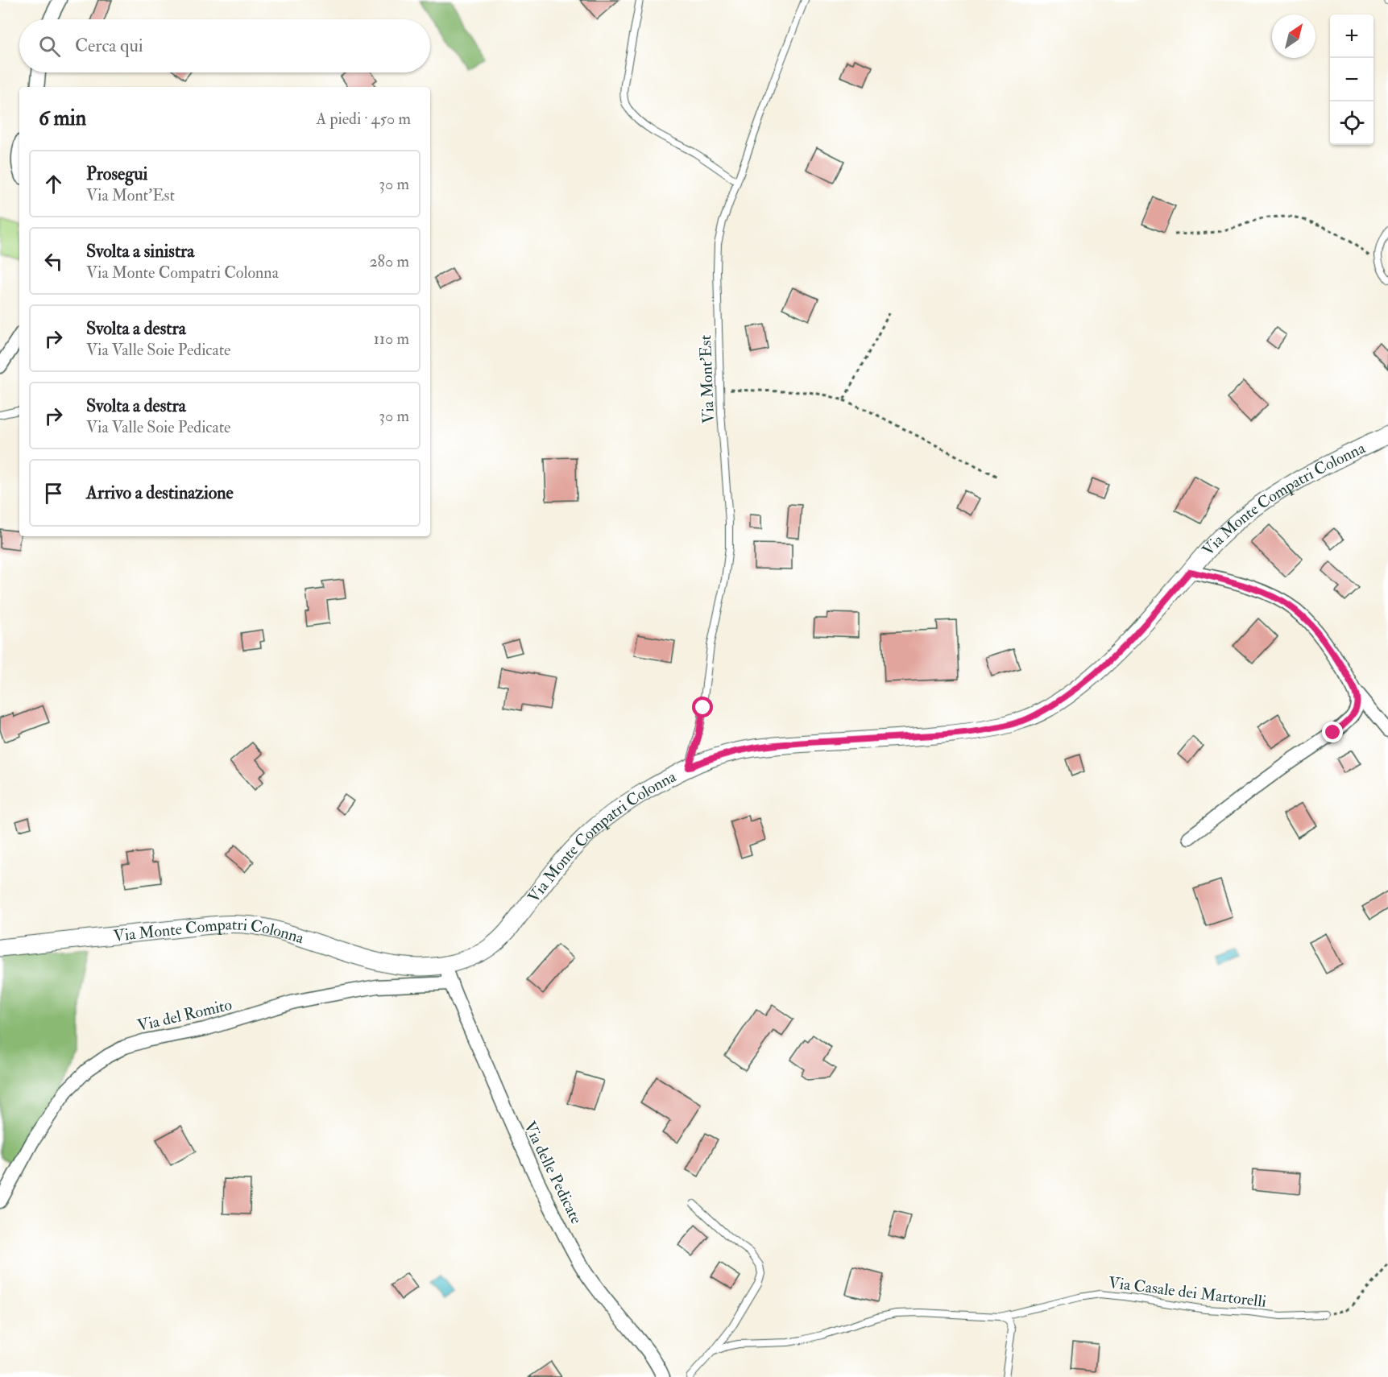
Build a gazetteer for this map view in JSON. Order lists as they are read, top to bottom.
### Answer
{
  "streets": {
    "street": ["Via Monte Compatri Colonna", "Via del Romito", "Via delle Pedicate"],
    "lane": ["Via Mont'Est", "Via Casale dei Martorelli"]
  },
  "crossings": [
    ["Via Mont'Est", "Via Monte Compatri Colonna"],
    ["Via Monte Compatri Colonna", "Via delle Pedicate"],
    ["Via del Romito", "Via delle Pedicate"]
  ],
  "north": "top right",
  "page": {
    "map_buttons": ["+", "−"],
    "search": "Cerca qui",
    "heading": ["6 min", "A piedi · 450 m"],
    "list": [
      ["Prosegui", "Via Mont'Est", "30 m"],
      ["Svolta a sinistra", "Via Monte Compatri Colonna", "280 m"],
      ["Svolta a destra", "Via Valle Soie Pedicate", "110 m"],
      ["Svolta a destra", "Via Valle Soie Pedicate", "30 m"],
      "Arrivo a destinazione"
    ]
  }
}
